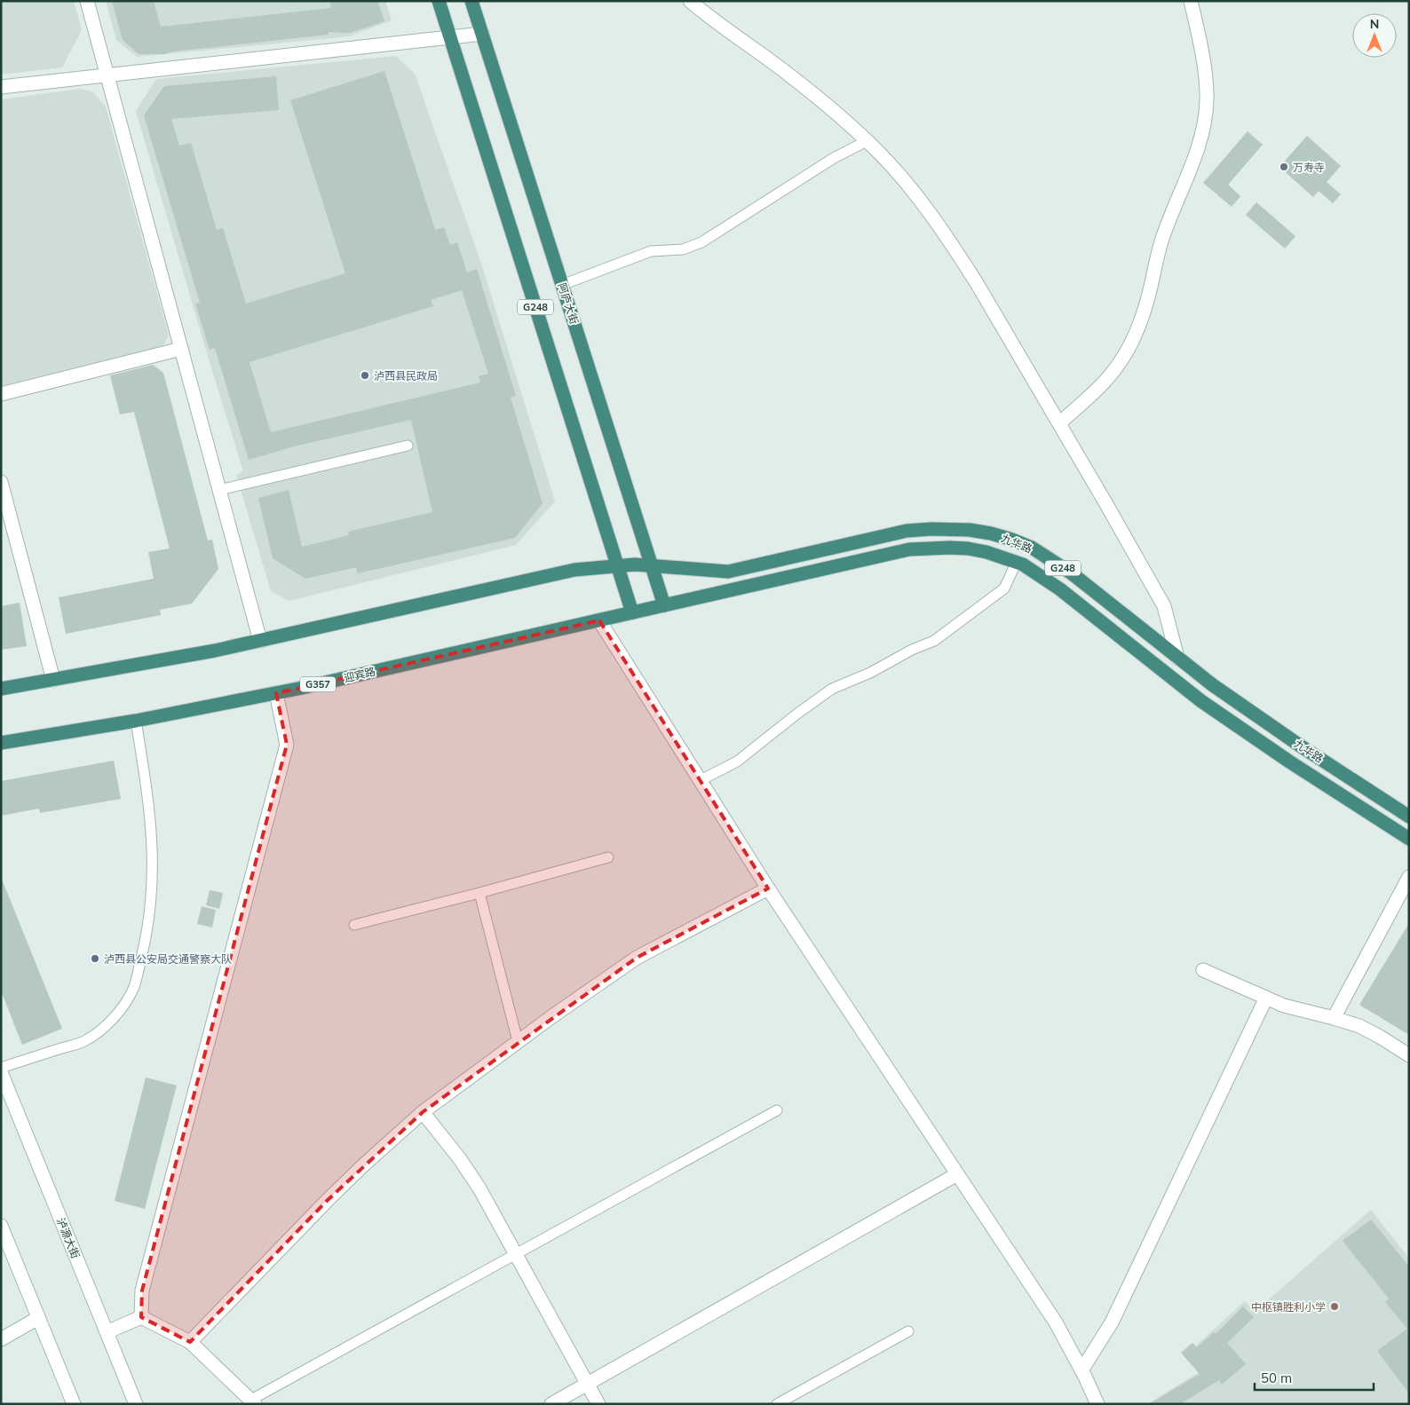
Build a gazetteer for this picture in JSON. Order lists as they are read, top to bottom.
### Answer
{
  "streets": {
    "highway": [
      "阿庐大街",
      "G248",
      "九华路",
      "迎宾路",
      "G357"
    ],
    "street": ["泸源大街"]
  },
  "crossings": [
    ["阿庐大街", "G248"],
    ["阿庐大街", "九华路"],
    ["阿庐大街", "迎宾路"],
    ["G248", "九华路"],
    ["G248", "迎宾路"],
    ["九华路", "迎宾路"]
  ],
  "places": [
    "万寿寺",
    "泸西县民政局",
    "泸西县公安局交通警察大队",
    "中枢镇胜利小学"
  ],
  "scale_bar": "50 m",
  "north": "top"
}
